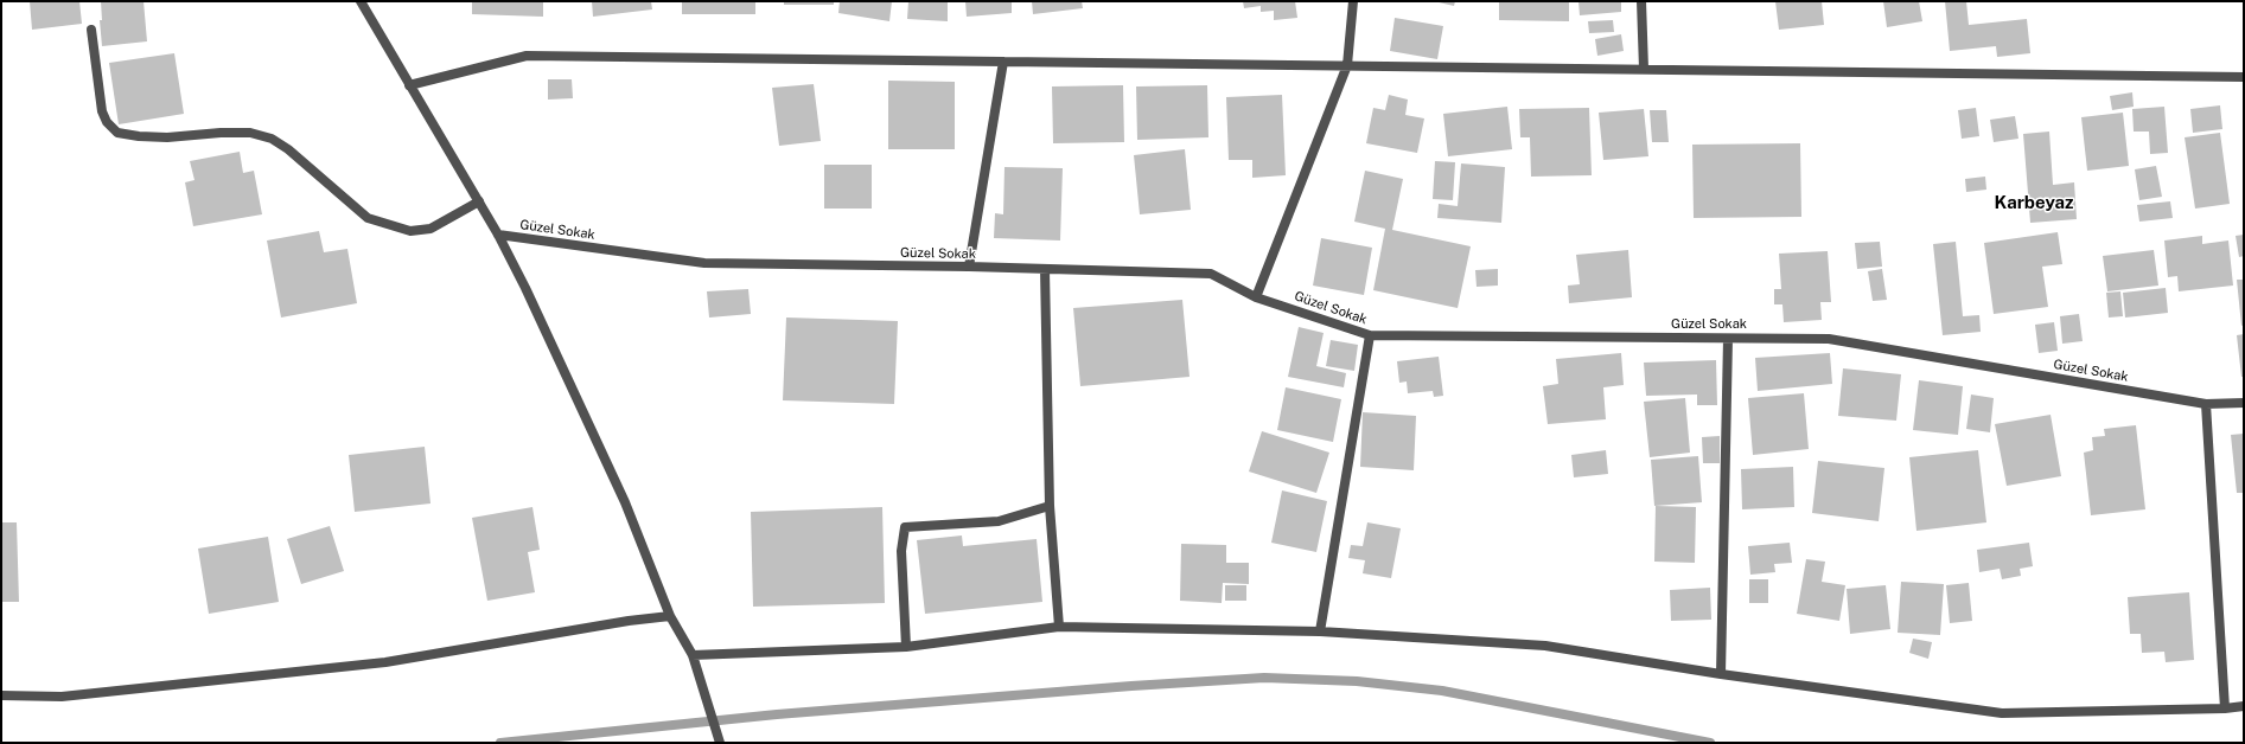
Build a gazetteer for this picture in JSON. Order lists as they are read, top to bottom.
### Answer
{
  "streets": {
    "street": ["Güzel Sokak"]
  },
  "districts": ["Karbeyaz"]
}
